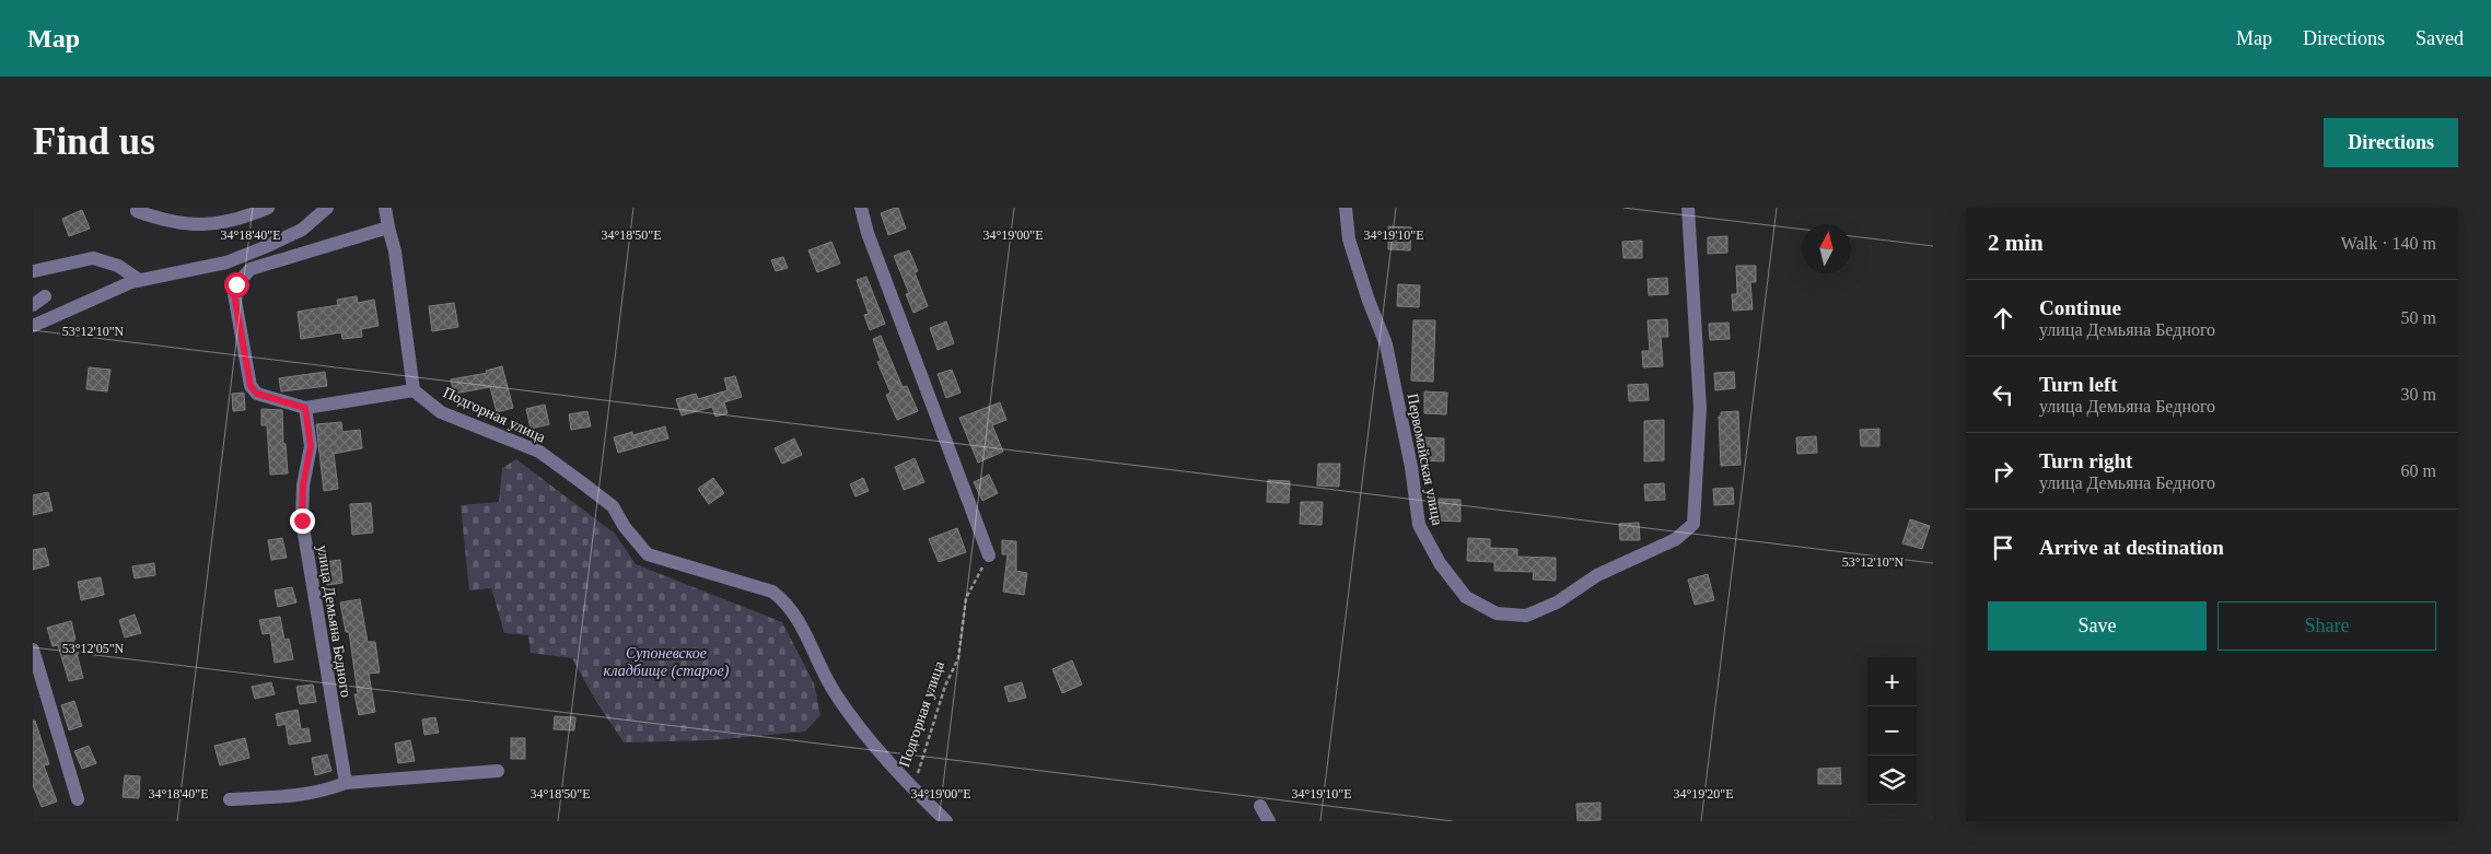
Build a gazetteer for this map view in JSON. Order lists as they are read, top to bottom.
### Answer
{
  "streets": {
    "street": ["Подгорная улица", "Первомайская улица", "улица Демьяна Бедного"]
  },
  "parks": ["Супоневское кладбище (старое)"],
  "north": "top",
  "page": {
    "header": "Map",
    "nav": ["Map", "Directions", "Saved"],
    "buttons": [
      "Directions",
      ["Save", "Share"]
    ],
    "title": "Find us",
    "heading": ["2 min", "Walk · 140 m"],
    "list": [
      ["Continue", "улица Демьяна Бедного", "50 m"],
      ["Turn left", "улица Демьяна Бедного", "30 m"],
      ["Turn right", "улица Демьяна Бедного", "60 m"],
      "Arrive at destination"
    ],
    "map_buttons": ["+", "−"]
  },
  "coordinates": [
    "34°18'40\"E",
    "34°18'50\"E",
    "34°19'00\"E",
    "34°19'10\"E",
    "53°12'10\"N",
    "53°12'05\"N",
    "34°19'20\"E"
  ]
}
